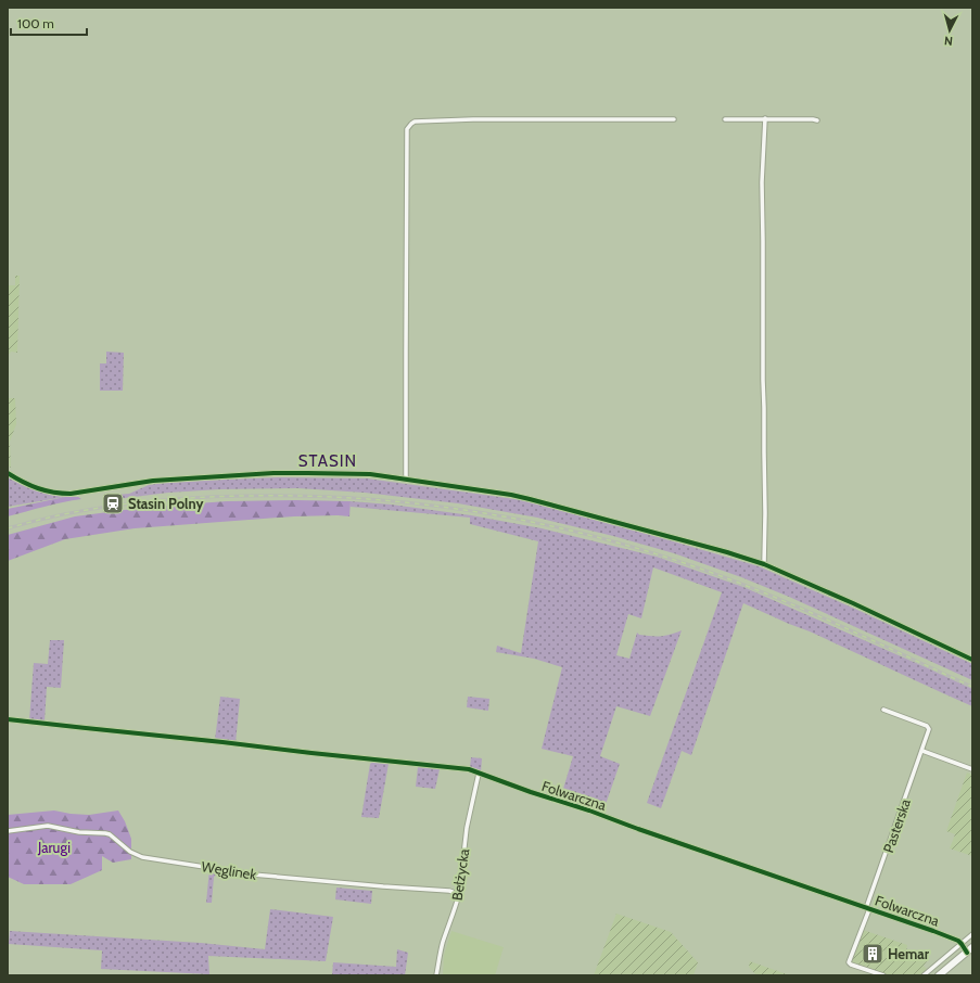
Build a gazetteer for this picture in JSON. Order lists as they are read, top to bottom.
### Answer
{
  "streets": {
    "street": [
      "Folwarczna",
      "Pasterska",
      "Węglinek",
      "Bełżycka"
    ]
  },
  "crossings": [
    ["Folwarczna", "Pasterska"],
    ["Folwarczna", "Bełżycka"],
    ["Węglinek", "Bełżycka"]
  ],
  "districts": ["STASIN"],
  "parks": ["Jarugi"],
  "places": {
    "station": ["Stasin Polny"],
    "building": ["Hemar"]
  },
  "scale_bar": "100 m",
  "north": "bottom"
}
